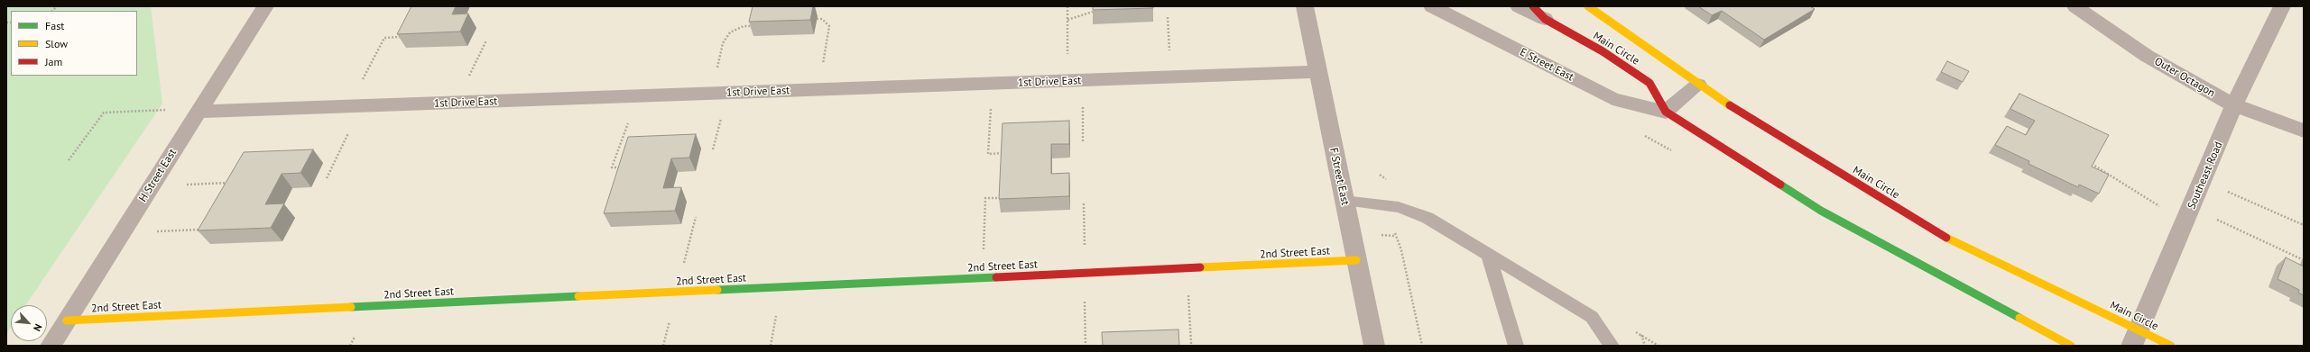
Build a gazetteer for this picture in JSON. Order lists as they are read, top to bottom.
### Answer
{
  "streets": {
    "street": [
      "Main Circle",
      "E Street East",
      "Outer Octagon",
      "1st Drive East",
      "H Street East",
      "Southeast Road",
      "F Street East",
      "2nd Street East"
    ]
  },
  "crossings": [
    ["Main Circle", "E Street East"],
    ["Main Circle", "Southeast Road"],
    ["Outer Octagon", "Southeast Road"],
    ["1st Drive East", "H Street East"],
    ["1st Drive East", "F Street East"],
    ["H Street East", "2nd Street East"],
    ["F Street East", "2nd Street East"]
  ],
  "legend": ["Fast", "Slow", "Jam"],
  "north": "bottom right"
}
